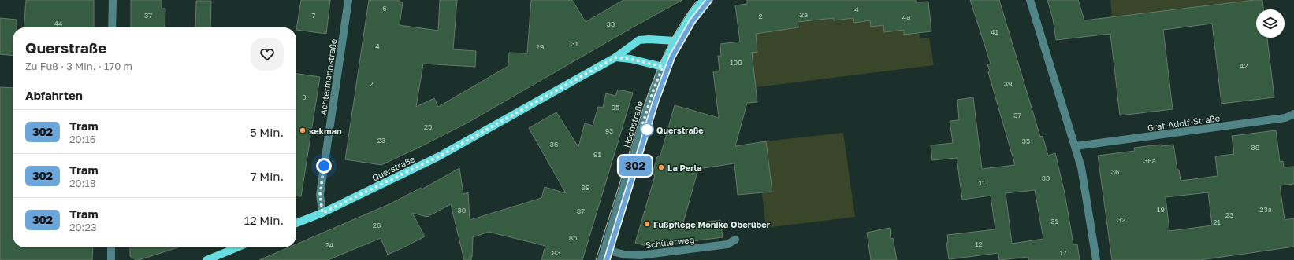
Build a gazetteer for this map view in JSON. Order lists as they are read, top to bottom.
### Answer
{
  "streets": {
    "main road": ["Querstraße"],
    "street": [
      "Achtermannstraße",
      "Graf-Adolf-Straße",
      "Hochstraße",
      "Schülerweg"
    ]
  },
  "crossings": [
    ["Achtermannstraße", "Querstraße"],
    ["Hochstraße", "Schülerweg"]
  ],
  "places": [
    "Querstraße",
    "sekman",
    "La Perla",
    "Fußpflege Monika Oberüber"
  ],
  "lines": ["tram line 302"],
  "house_numbers": [
    "6",
    "4",
    "2a",
    "37",
    "7",
    "2",
    "4a",
    "44",
    "33",
    "41",
    "31",
    "4",
    "29",
    "100",
    "42",
    "2",
    "39",
    "3",
    "95",
    "37",
    "25",
    "93",
    "23",
    "35",
    "36",
    "38",
    "91",
    "36a",
    "36",
    "33",
    "11",
    "89",
    "19",
    "23a",
    "30",
    "87",
    "23",
    "32",
    "31",
    "21",
    "26",
    "85",
    "12",
    "24",
    "83",
    "17"
  ],
  "page": {
    "on_map": "302",
    "heading": [
      ["Querstraße", "Zu Fuß · 3 Min. · 170 m"],
      "Abfahrten"
    ],
    "list": [
      {
        "mark": "302",
        "name": "Tram",
        "note": "20:16",
        "value": "5 Min."
      },
      {
        "mark": "302",
        "name": "Tram",
        "note": "20:18",
        "value": "7 Min."
      },
      {
        "mark": "302",
        "name": "Tram",
        "note": "20:23",
        "value": "12 Min."
      }
    ]
  }
}
